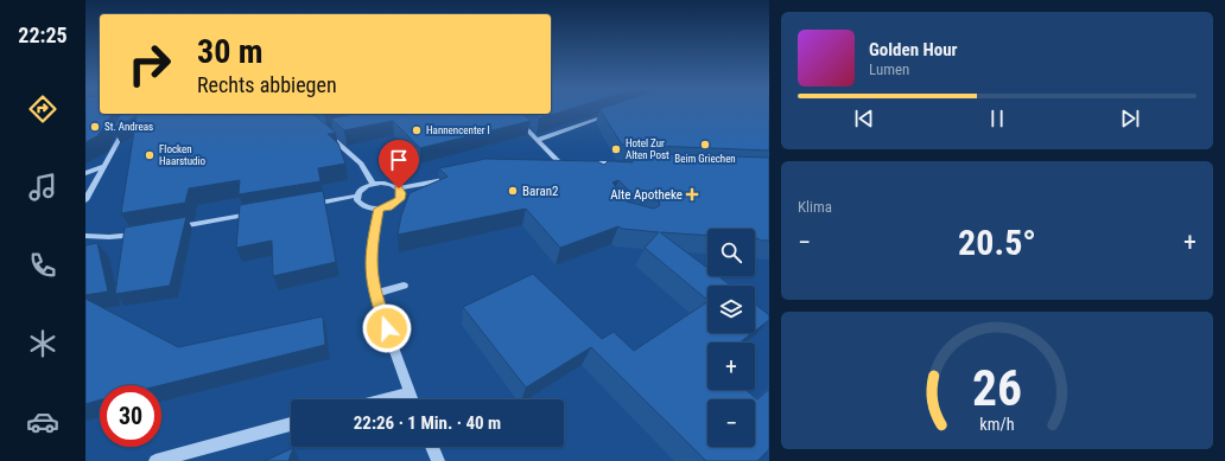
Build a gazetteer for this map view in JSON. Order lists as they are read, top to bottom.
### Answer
{
  "places": {
    "other": [
      "St. Andreas",
      "Hannencenter I",
      "Beim Griechen",
      "Hotel Zur Alten Post",
      "Flocken Haarstudio",
      "Baran2"
    ],
    "health": ["Alte Apotheke"]
  },
  "page": {
    "tabs": "22:25",
    "turn": ["30 m", "Rechts abbiegen"],
    "song": ["Golden Hour", "Lumen"],
    "tile": "Klima",
    "heat": ["−", "20.5°", "+"],
    "map_buttons": ["+", "−"],
    "limit": "30",
    "trip": "22:26 · 1 Min. · 40 m",
    "gauge": ["26", "km/h"]
  }
}
